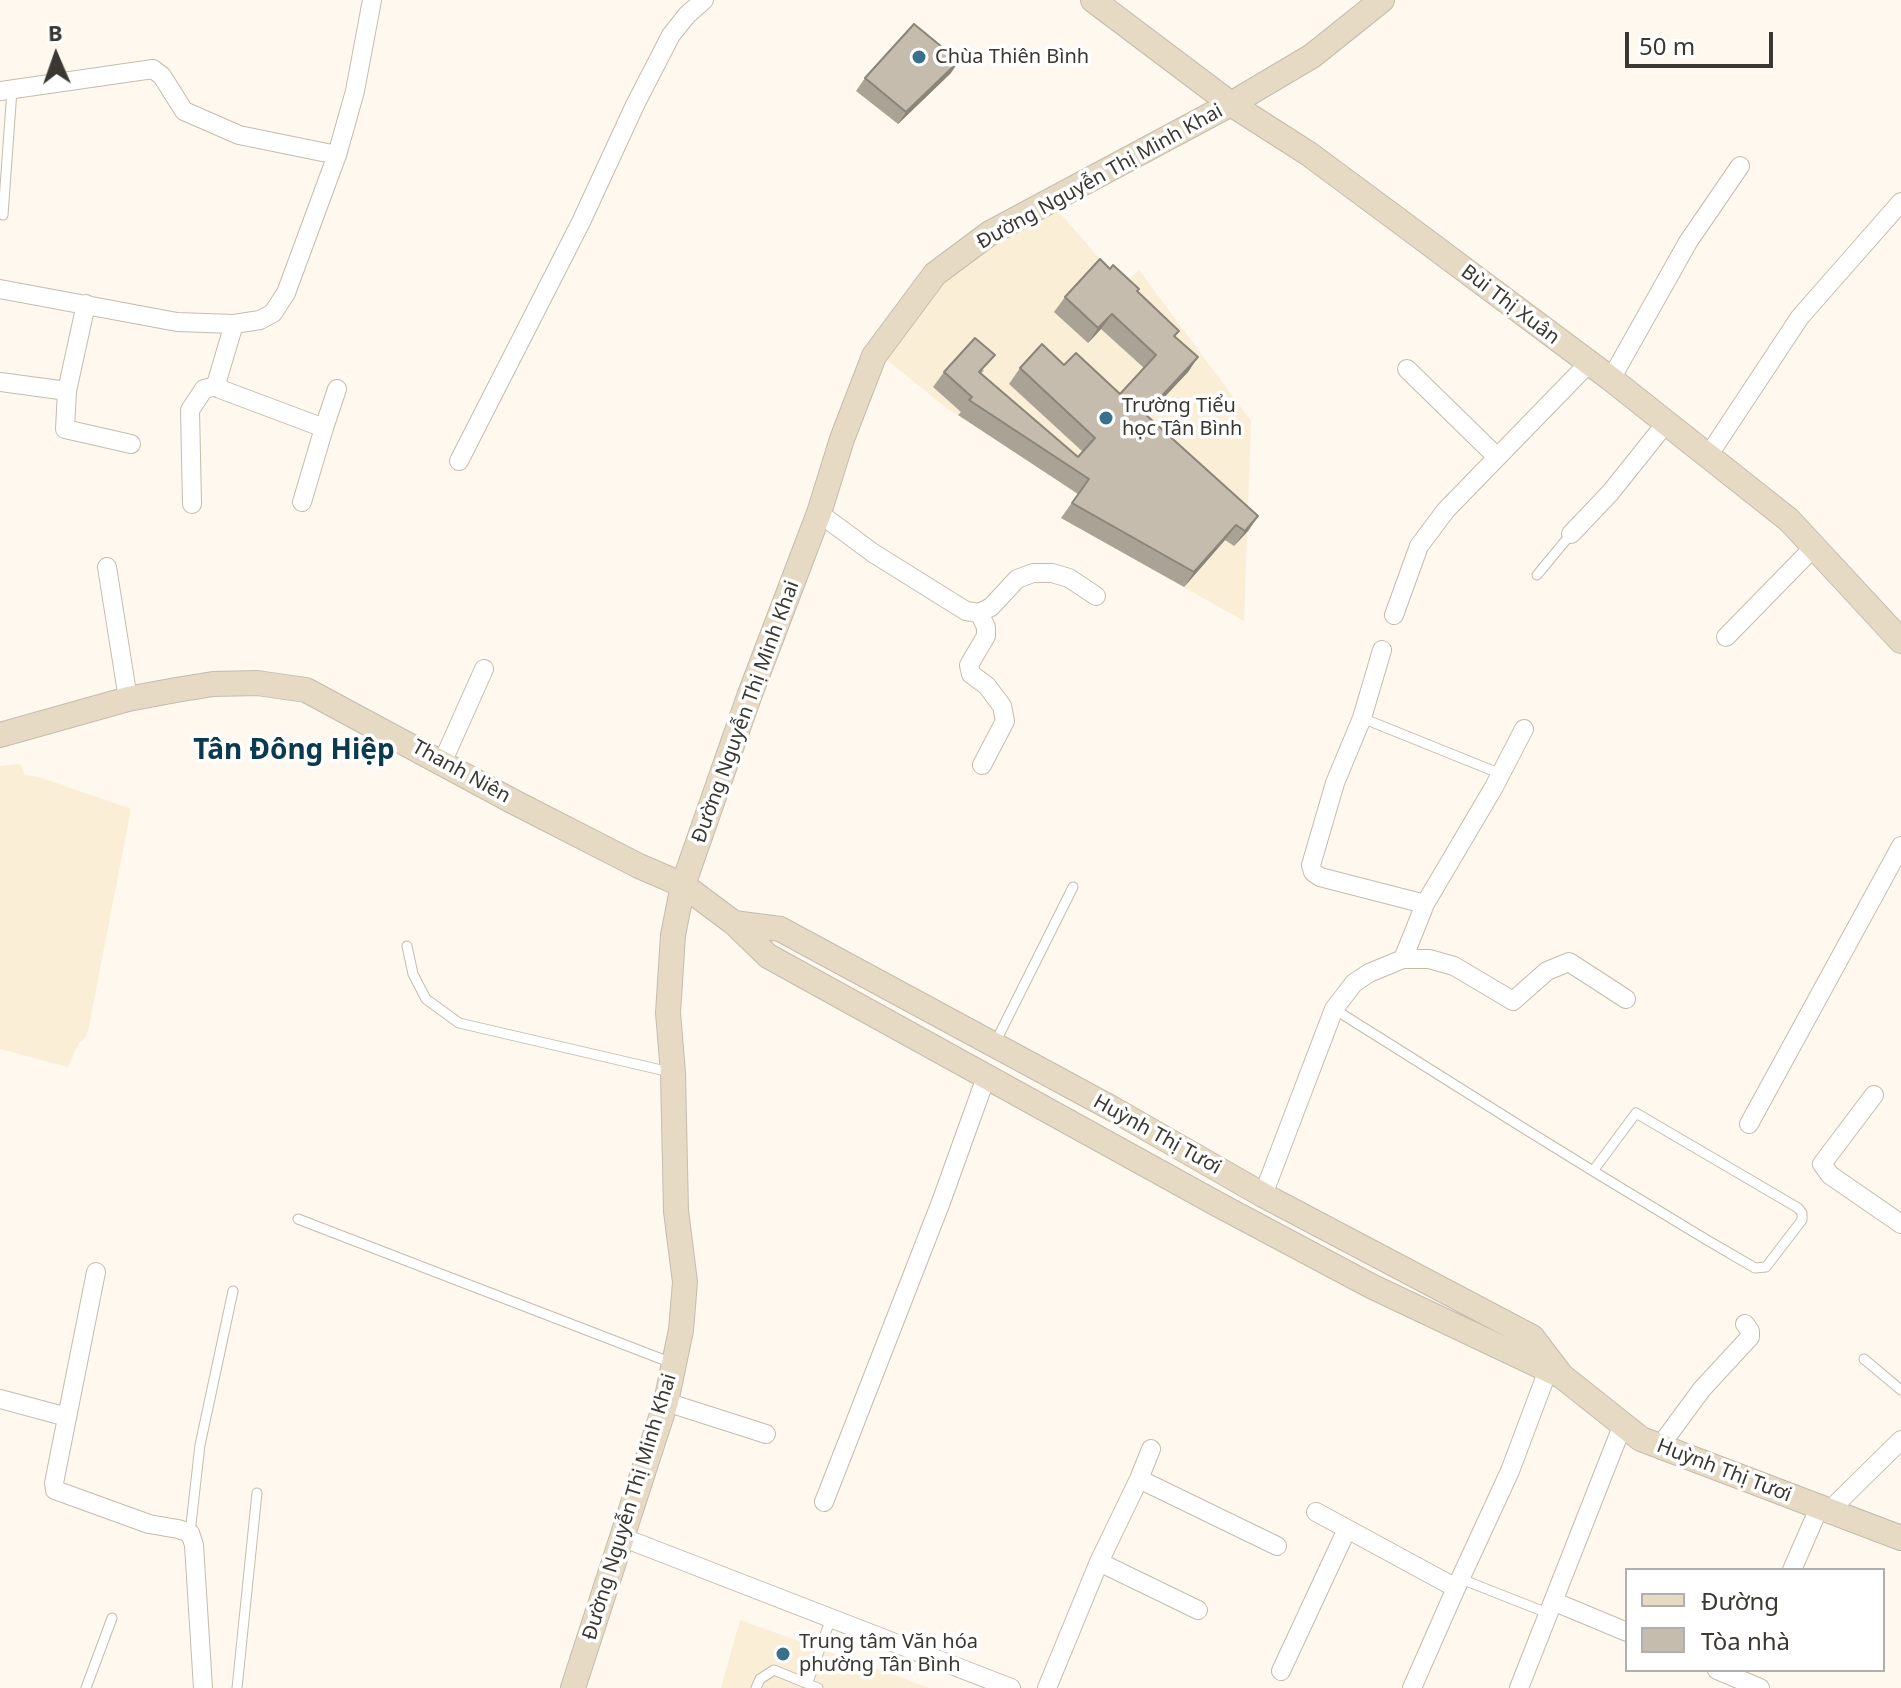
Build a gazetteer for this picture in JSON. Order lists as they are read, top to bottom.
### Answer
{
  "streets": {
    "street": [
      "Đường Nguyễn Thị Minh Khai",
      "Bùi Thị Xuân",
      "Thanh Niên",
      "Huỳnh Thị Tươi"
    ]
  },
  "crossings": [
    ["Đường Nguyễn Thị Minh Khai", "Bùi Thị Xuân"],
    ["Đường Nguyễn Thị Minh Khai", "Thanh Niên"],
    ["Đường Nguyễn Thị Minh Khai", "Huỳnh Thị Tươi"],
    ["Thanh Niên", "Huỳnh Thị Tươi"]
  ],
  "districts": ["Tân Đông Hiệp"],
  "places": ["Chùa Thiên Bình", "Trường Tiểu học Tân Bình", "Trung tâm Văn hóa phường Tân Bình"],
  "legend": ["Đường", "Tòa nhà"],
  "scale_bar": "50 m",
  "north": "top"
}
